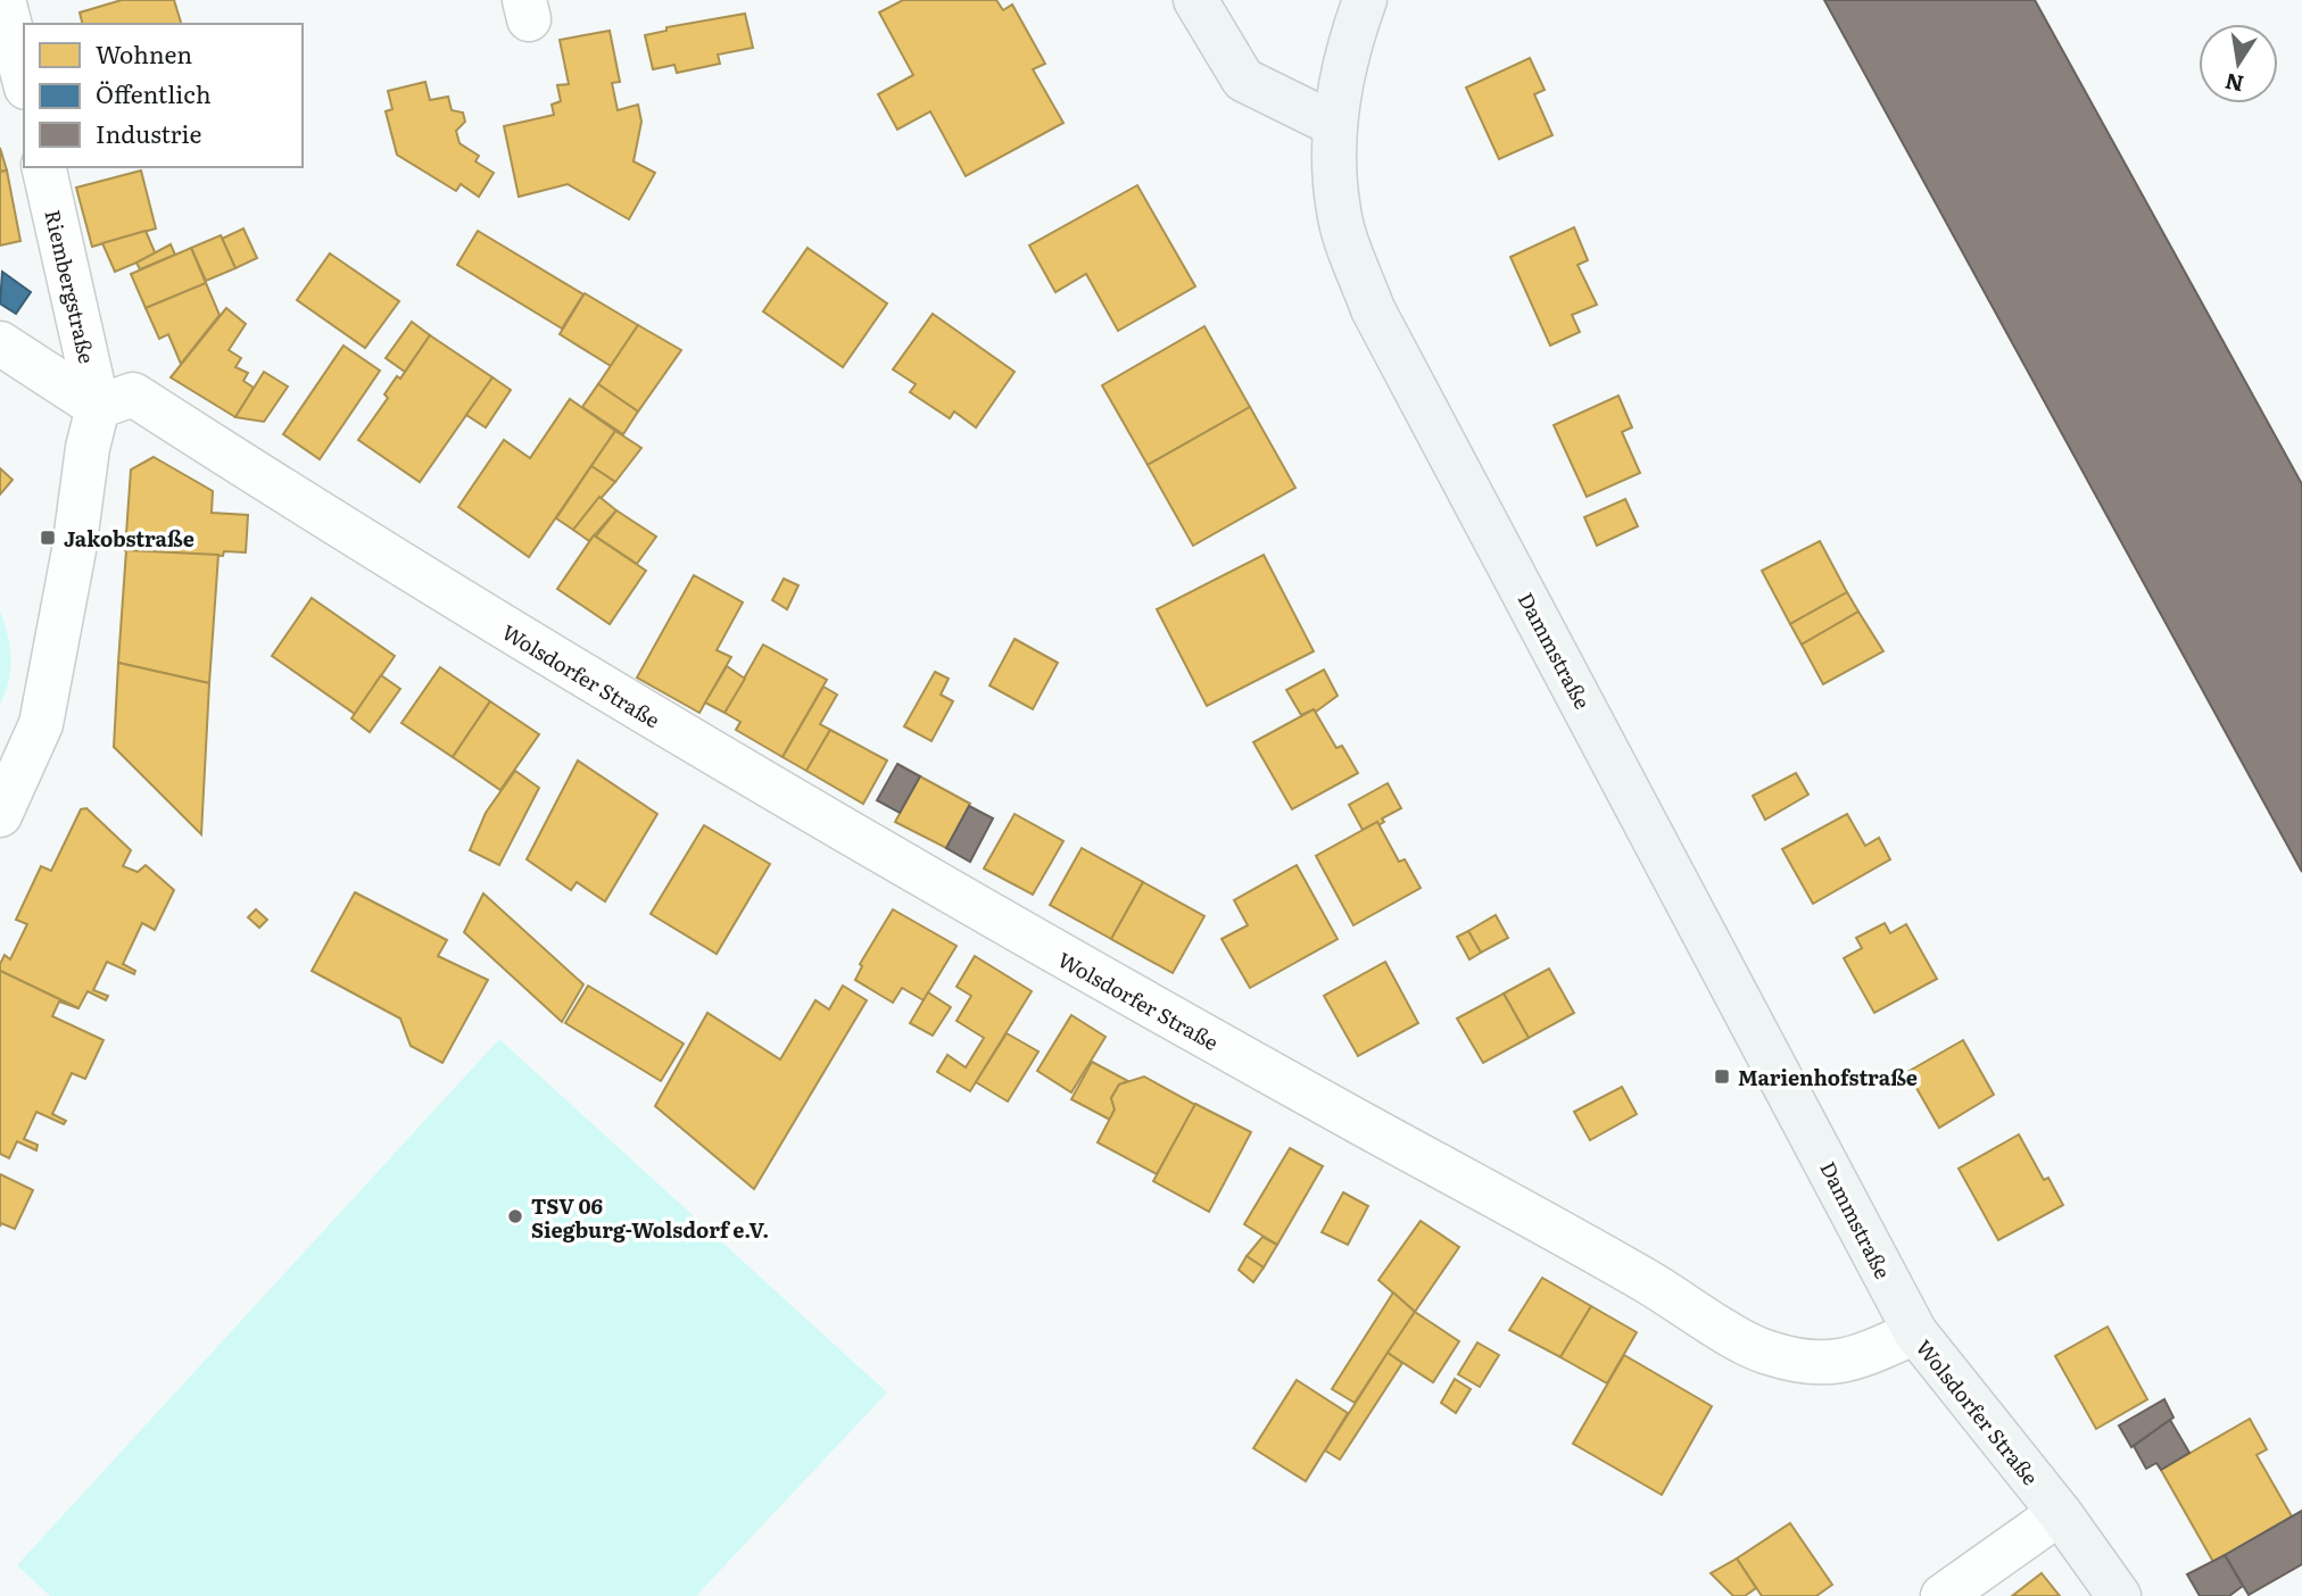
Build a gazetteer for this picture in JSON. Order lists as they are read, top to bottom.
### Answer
{
  "streets": {
    "street": ["Riembergstraße", "Dammstraße", "Wolsdorfer Straße"]
  },
  "crossings": [
    ["Riembergstraße", "Wolsdorfer Straße"],
    ["Dammstraße", "Wolsdorfer Straße"]
  ],
  "places": {
    "transit": ["Jakobstraße", "Marienhofstraße"],
    "other": ["TSV 06 Siegburg-Wolsdorf e.V."]
  },
  "legend": ["Wohnen", "Öffentlich", "Industrie"],
  "north": "bottom"
}
